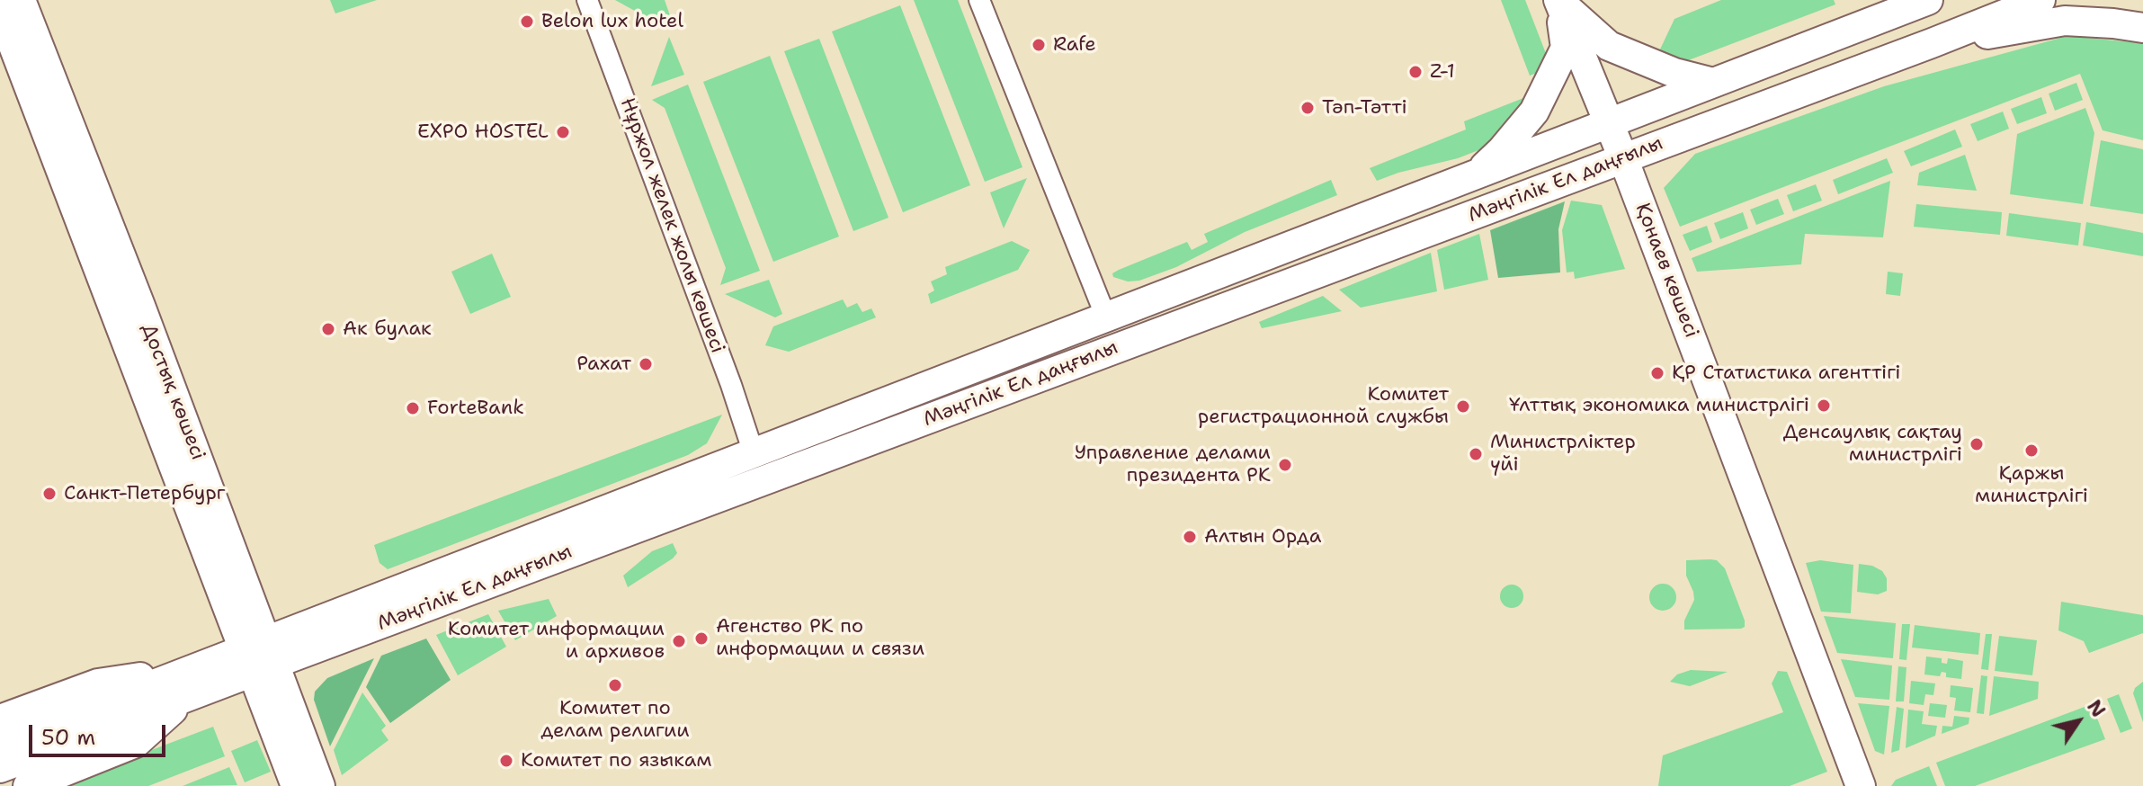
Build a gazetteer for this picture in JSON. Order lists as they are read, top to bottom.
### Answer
{
  "streets": {
    "main road": ["Мәңгілік Ел даңғылы", "Қонаев көшесі", "Достық көшесі"],
    "street": ["Нұржол желек жолы көшесі"]
  },
  "crossings": [
    ["Мәңгілік Ел даңғылы", "Нұржол желек жолы көшесі"],
    ["Мәңгілік Ел даңғылы", "Қонаев көшесі"],
    ["Мәңгілік Ел даңғылы", "Достық көшесі"]
  ],
  "places": [
    "Belon lux hotel",
    "Rafe",
    "Z-1",
    "Тәп-Тәтті",
    "EXPO HOSTEL",
    "Ак булак",
    "Рахат",
    "ҚР Статистика агенттігі",
    "Ұлттық экономика министрлігі",
    "Комитет регистрационной службы",
    "ForteBank",
    "Денсаулық сақтау министрлігі",
    "Қаржы министрлігі",
    "Министрліктер үйі",
    "Управление делами президента РК",
    "Санкт-Петербург",
    "Алтын Орда",
    "Агенство РК по информации и связи",
    "Комитет информации и архивов",
    "Комитет по делам религии",
    "Комитет по языкам"
  ],
  "scale_bar": "50 m",
  "north": "top right"
}
